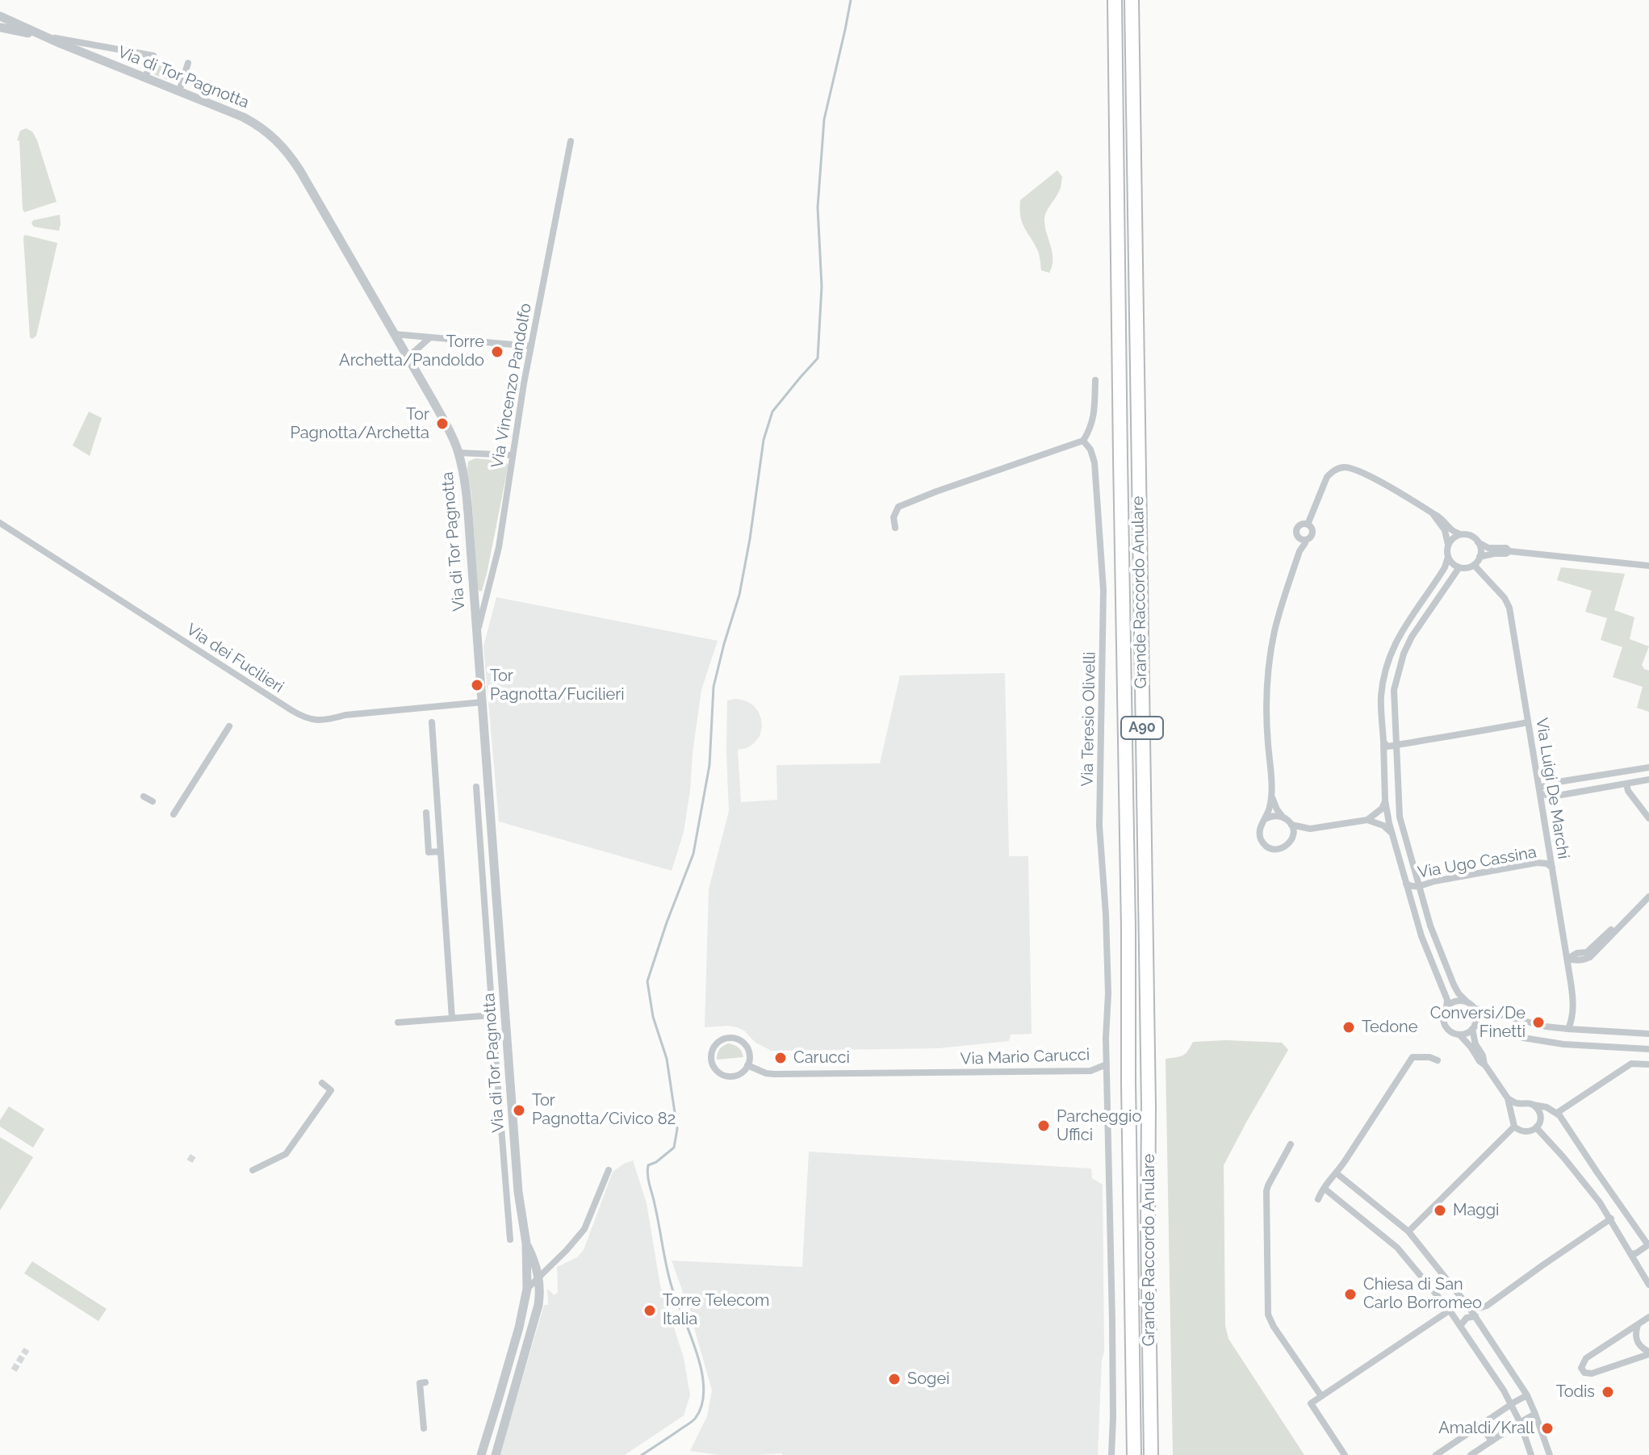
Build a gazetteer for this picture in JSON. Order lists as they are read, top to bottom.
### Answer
{
  "streets": {
    "highway": ["Grande Raccordo Anulare", "A90"],
    "street": [
      "Via di Tor Pagnotta",
      "Via Vincenzo Pandolfo",
      "Via dei Fucilieri",
      "Via Teresio Olivelli",
      "Via Luigi De Marchi",
      "Via Ugo Cassina",
      "Via Mario Carucci"
    ]
  },
  "crossings": [
    ["Via di Tor Pagnotta", "Via Vincenzo Pandolfo"],
    ["Via di Tor Pagnotta", "Via dei Fucilieri"],
    ["Via Teresio Olivelli", "Via Mario Carucci"],
    ["Via Luigi De Marchi", "Via Ugo Cassina"]
  ],
  "places": [
    "Torre Archetta/Pandoldo",
    "Tor Pagnotta/Archetta",
    "Tor Pagnotta/Fucilieri",
    "Conversi/De Finetti",
    "Tedone",
    "Carucci",
    "Tor Pagnotta/Civico 82",
    "Parcheggio Uffici",
    "Maggi",
    "Chiesa di San Carlo Borromeo",
    "Torre Telecom Italia",
    "Sogei",
    "Todis",
    "Amaldi/Krall"
  ]
}
